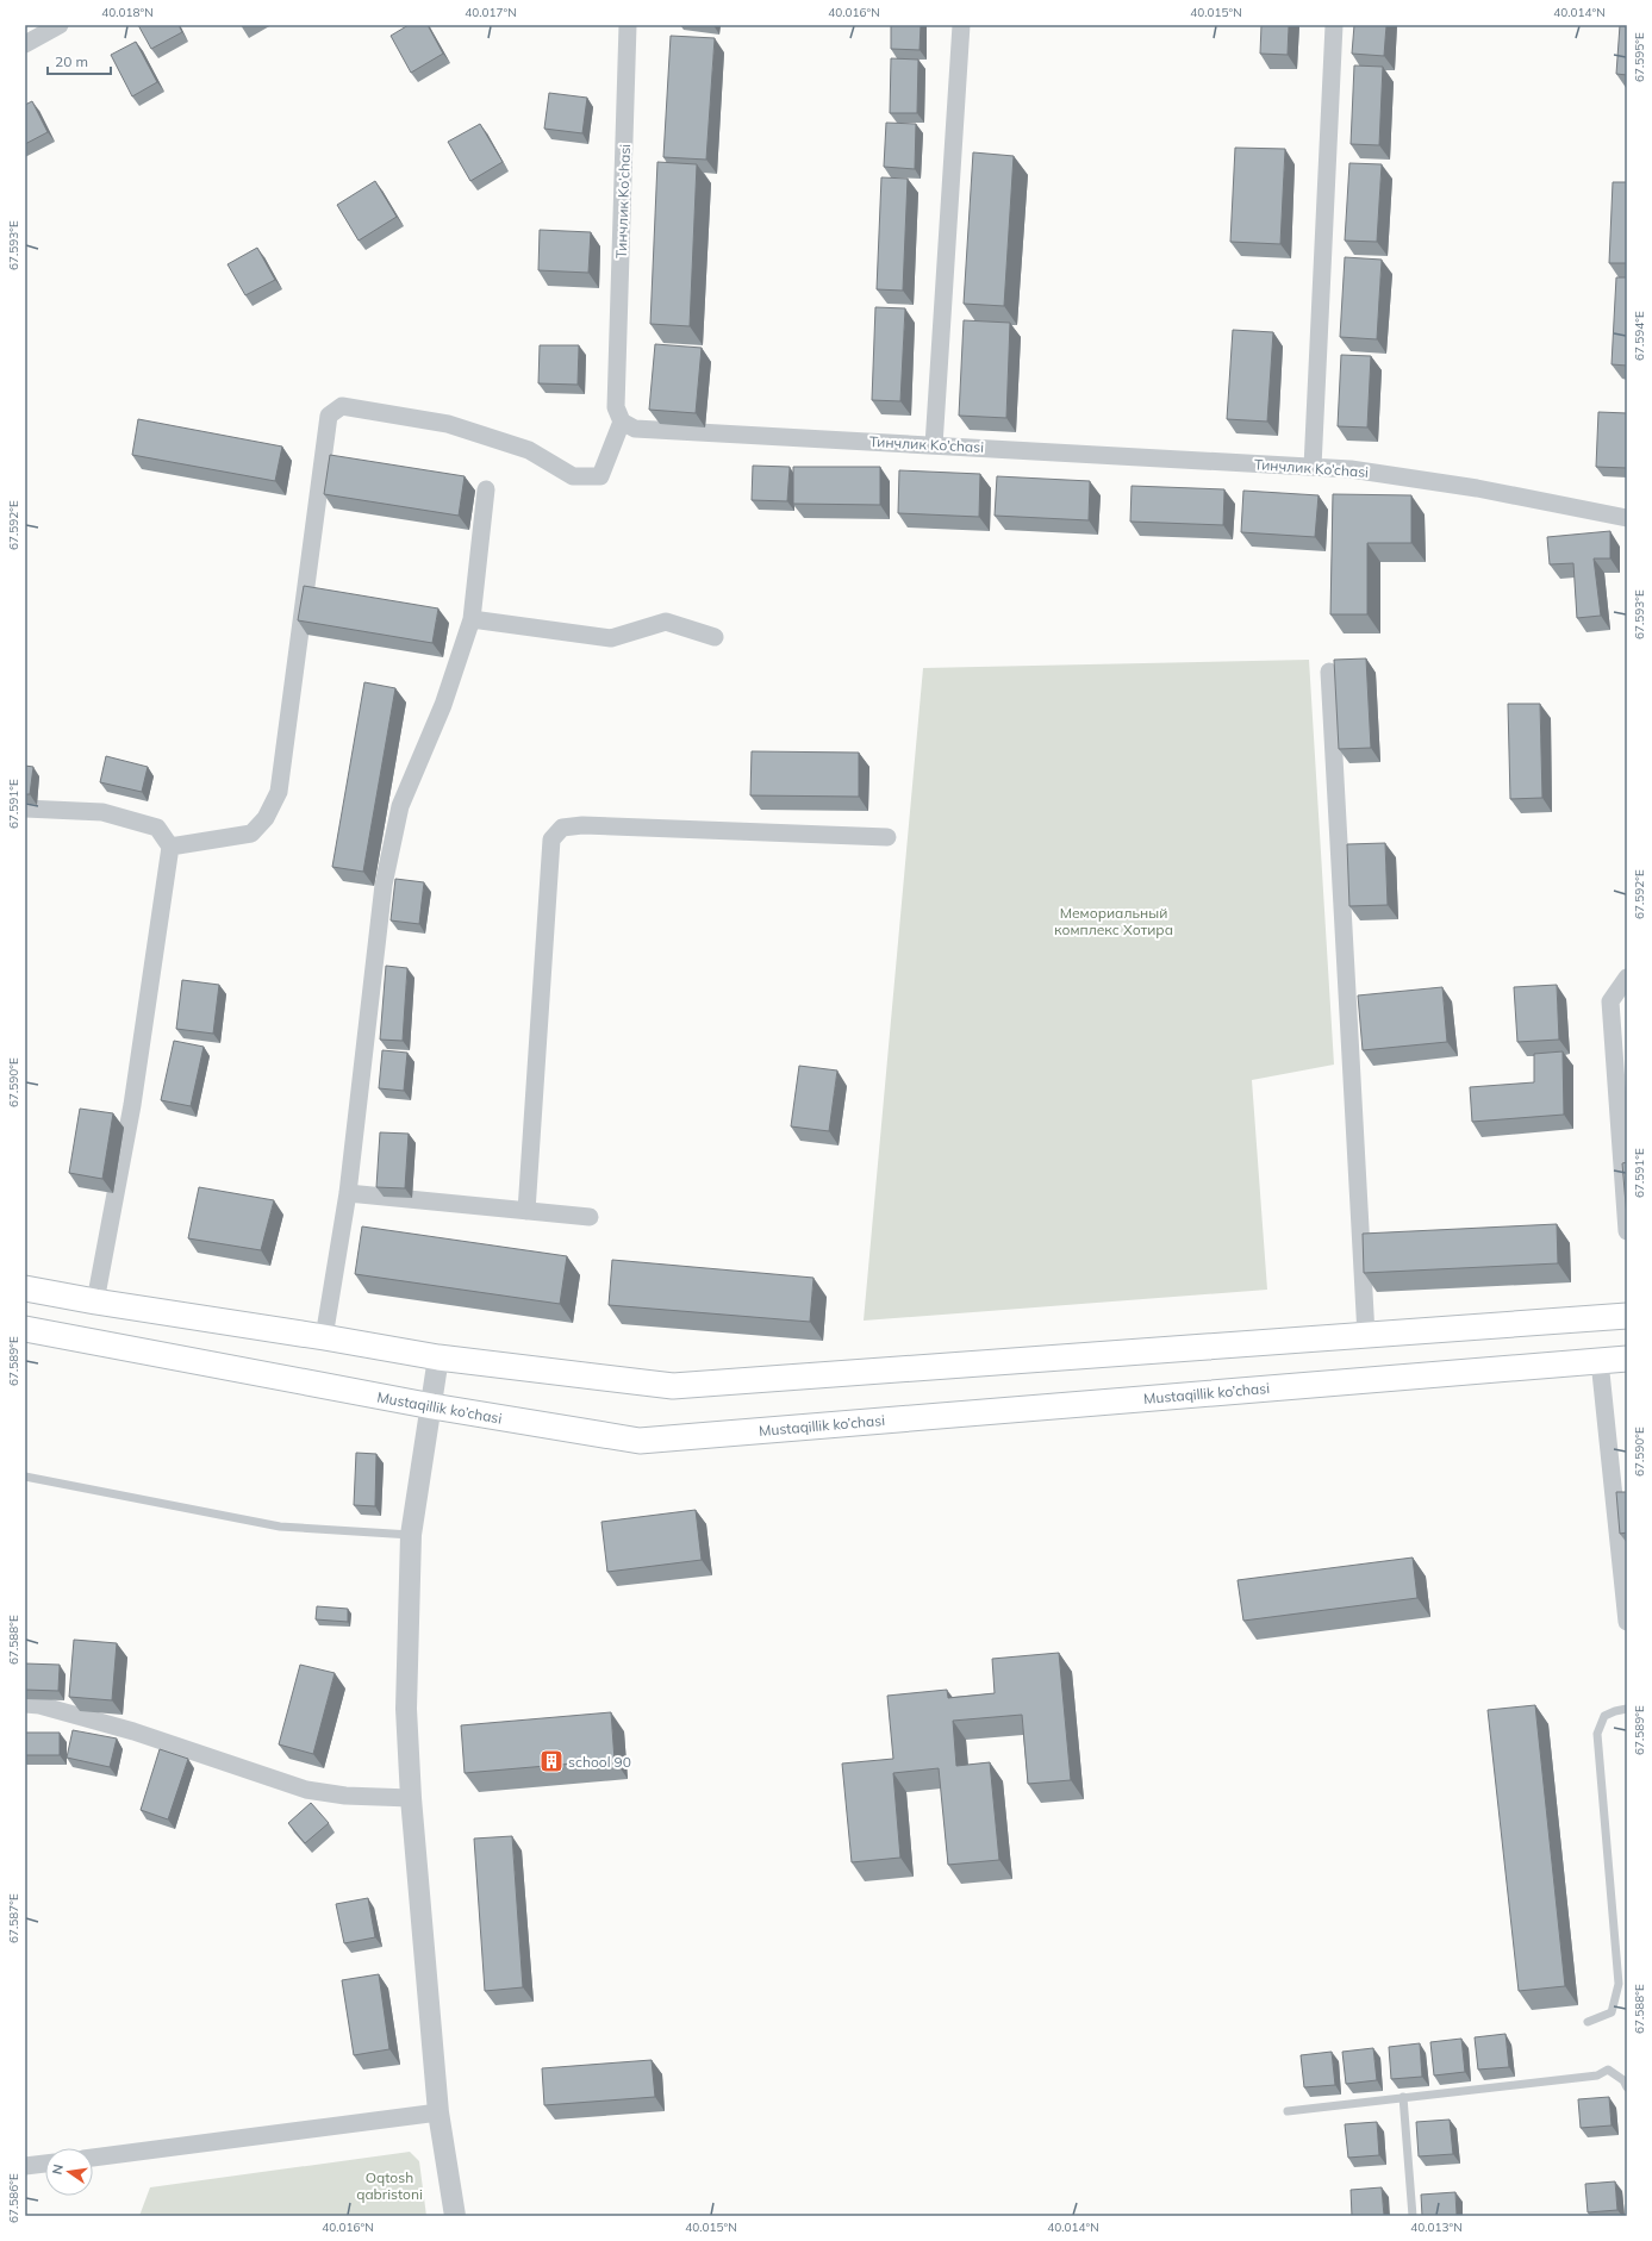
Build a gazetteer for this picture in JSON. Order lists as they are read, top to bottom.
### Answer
{
  "streets": {
    "main road": ["Mustaqillik ko’chasi"],
    "street": ["Тинчлик Ko’chasi"]
  },
  "parks": ["Мемориальный комплекс Хотира", "Oqtosh qabristoni"],
  "places": {
    "building": ["school 90"]
  },
  "scale_bar": "20 m",
  "north": "left",
  "coordinates": [
    "40.018°N",
    "40.017°N",
    "40.016°N",
    "40.015°N",
    "40.014°N",
    "67.595°E",
    "67.593°E",
    "67.594°E",
    "67.592°E",
    "67.591°E",
    "67.590°E",
    "67.589°E",
    "67.588°E",
    "67.587°E",
    "67.586°E",
    "40.013°N"
  ]
}
